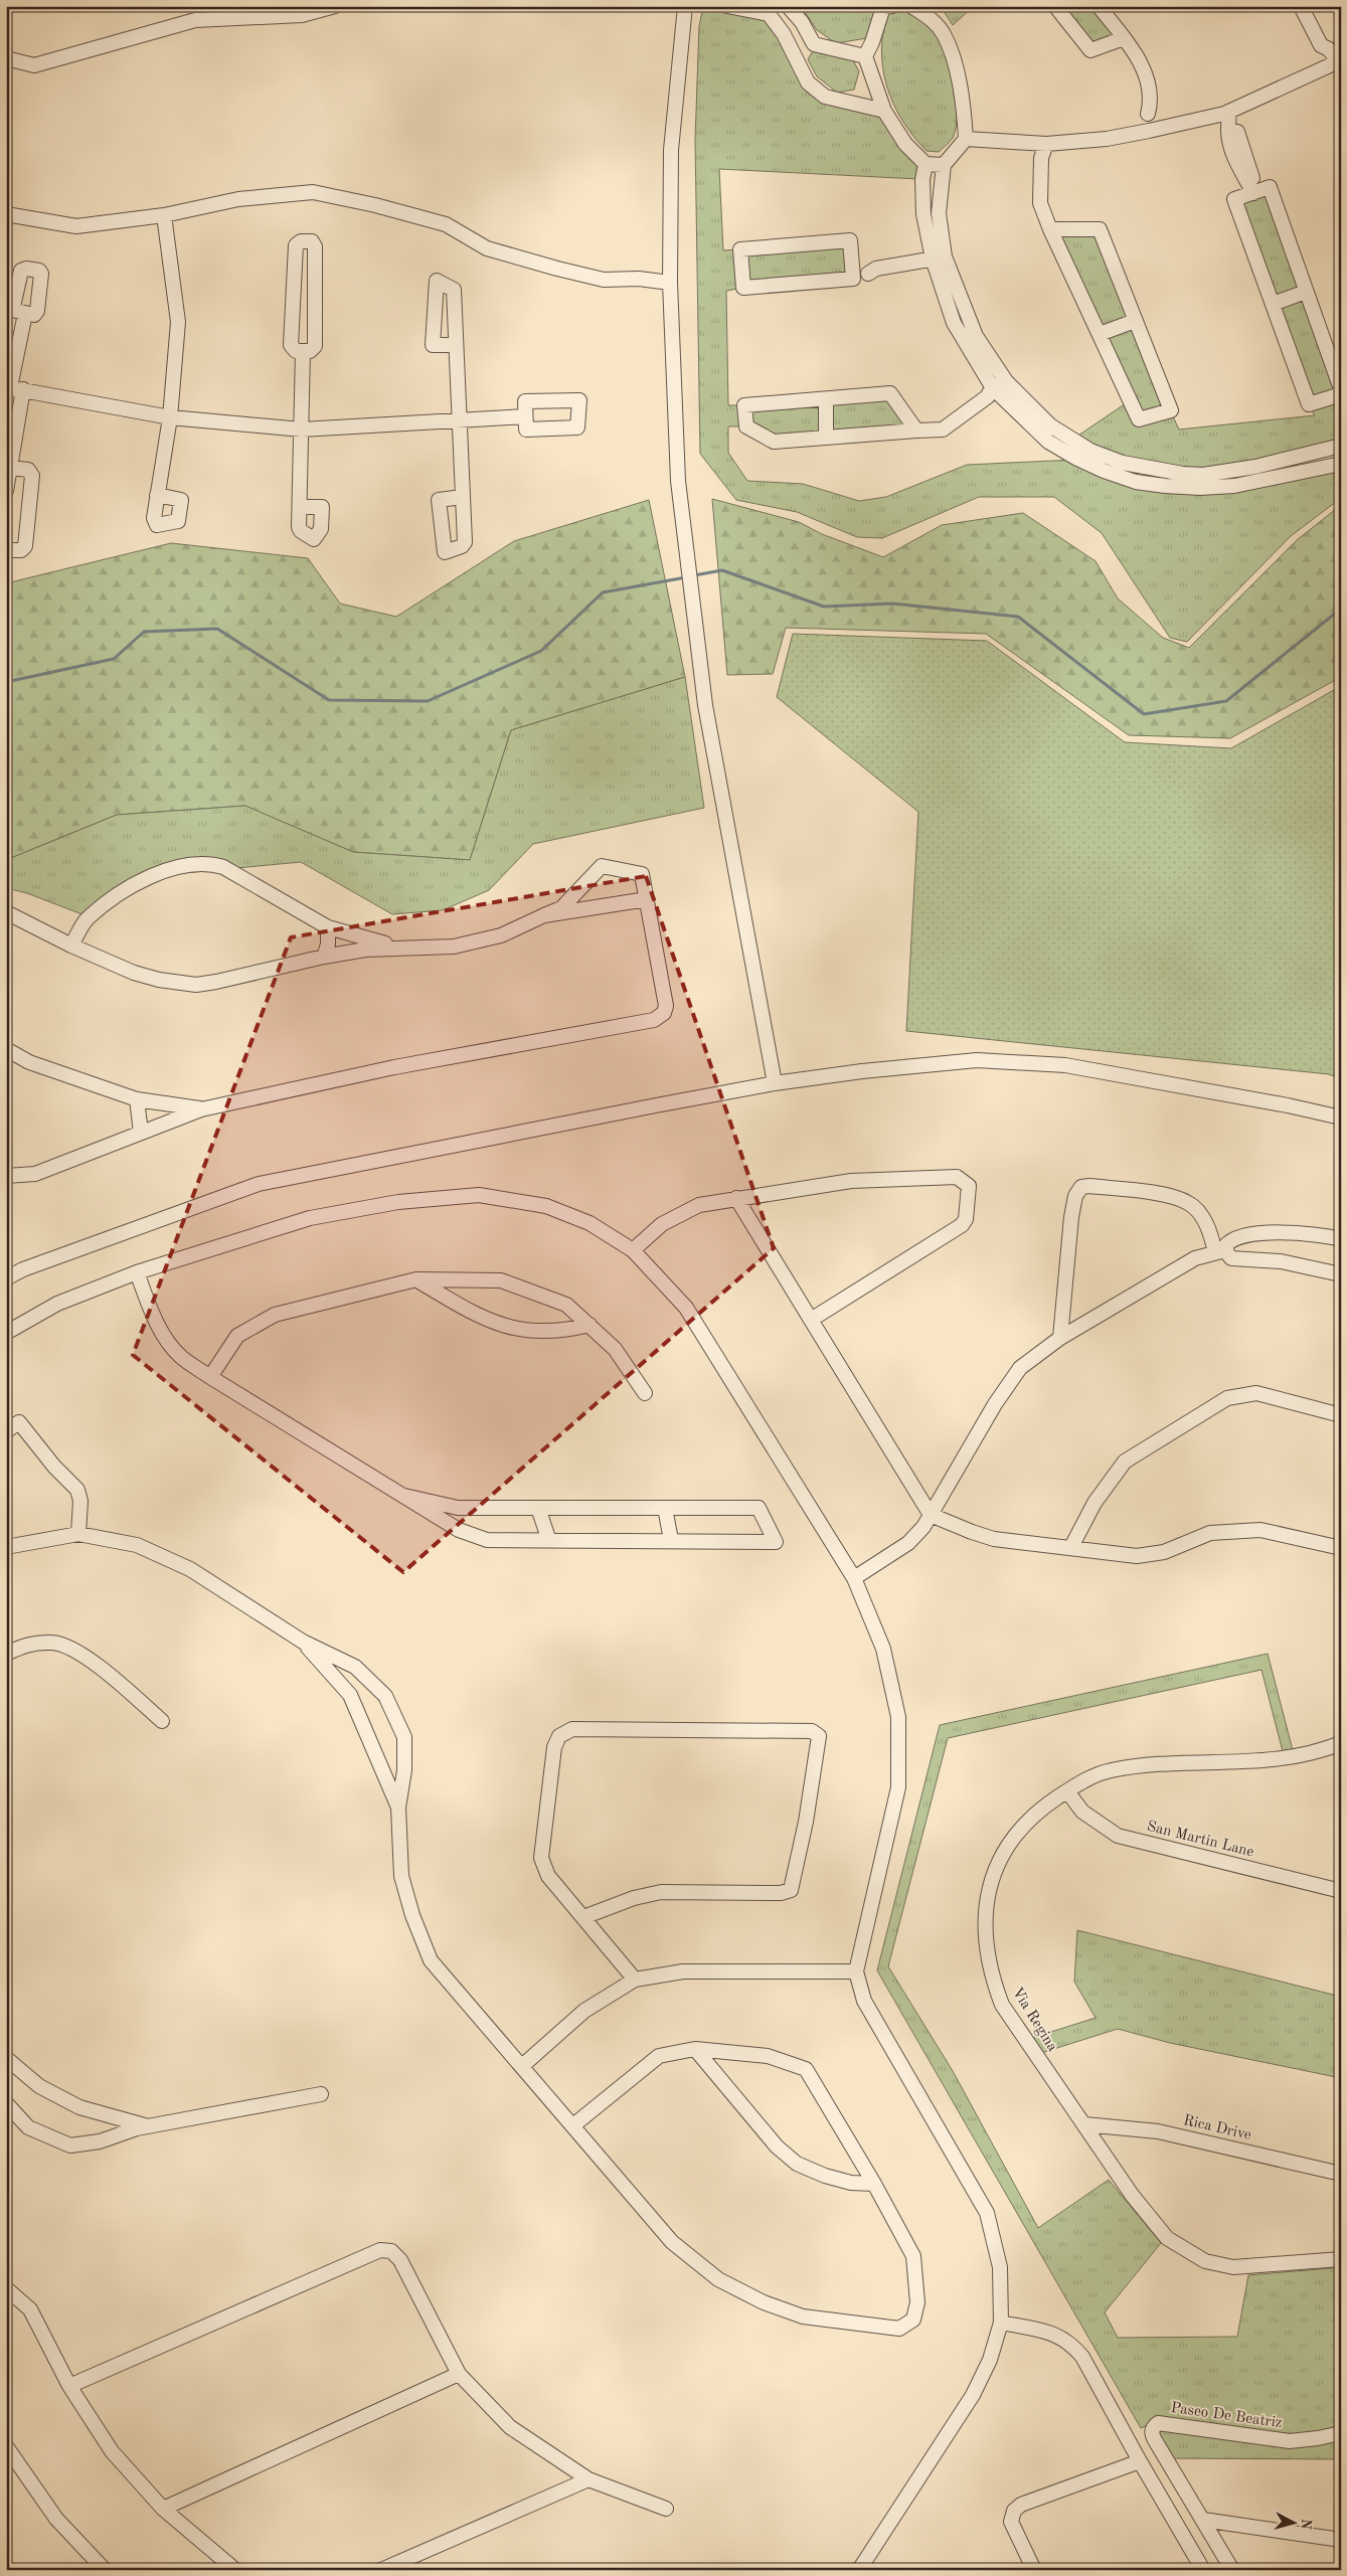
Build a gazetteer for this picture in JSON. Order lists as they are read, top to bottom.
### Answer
{
  "streets": {
    "street": [
      "San Martin Lane",
      "Via Regina",
      "Rica Drive",
      "Paseo De Beatriz"
    ]
  },
  "crossings": [
    ["San Martin Lane", "Via Regina"],
    ["Via Regina", "Rica Drive"]
  ],
  "north": "right"
}
